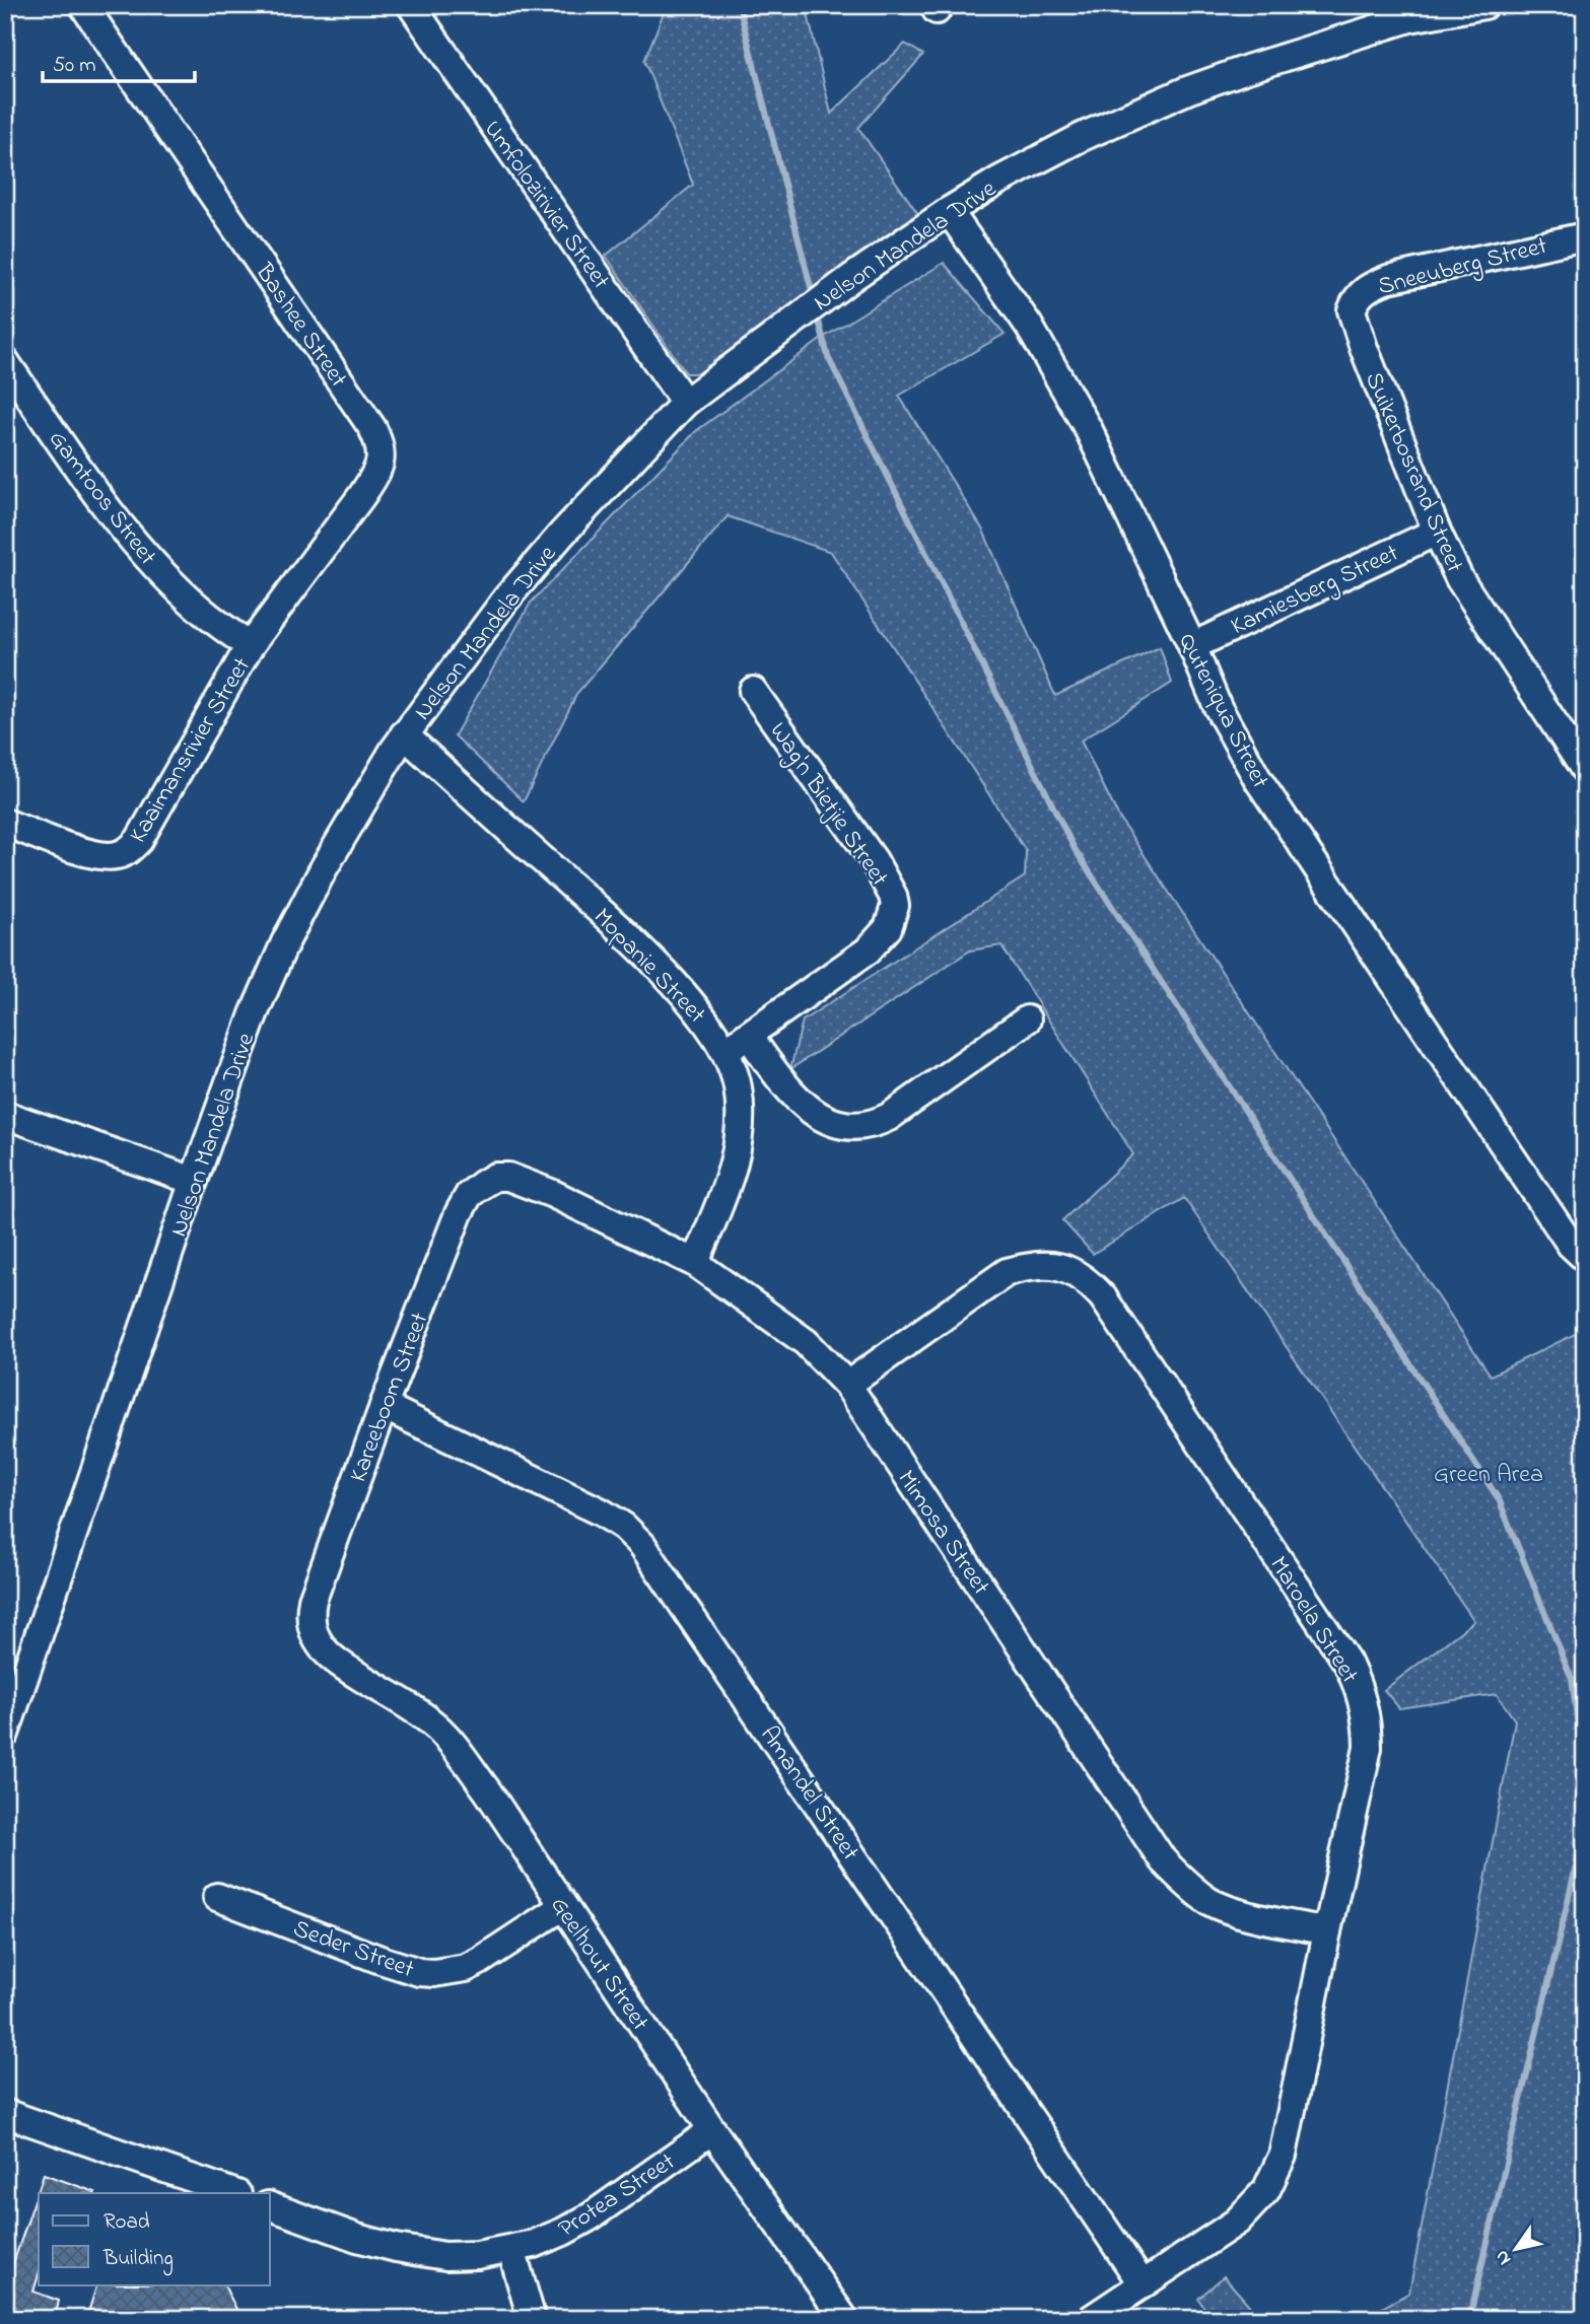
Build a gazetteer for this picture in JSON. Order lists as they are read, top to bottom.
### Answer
{
  "streets": {
    "street": [
      "Umfolozirivier Street",
      "Nelson Mandela Drive",
      "Sneeuberg Street",
      "Bashee Street",
      "Suikerbosrand Street",
      "Gamtoos Street",
      "Kamiesberg Street",
      "Quteniqua Street",
      "Kaaimansrivier Street",
      "Wag'n Bietjie Street",
      "Mopanie Street",
      "Kareeboom Street",
      "Mimosa Street",
      "Maroela Street",
      "Amandel Street",
      "Seder Street",
      "Geelhout Street",
      "Protea Street"
    ]
  },
  "crossings": [
    ["Umfolozirivier Street", "Nelson Mandela Drive"],
    ["Nelson Mandela Drive", "Quteniqua Street"],
    ["Nelson Mandela Drive", "Mopanie Street"],
    ["Sneeuberg Street", "Suikerbosrand Street"],
    ["Bashee Street", "Gamtoos Street"],
    ["Bashee Street", "Kaaimansrivier Street"],
    ["Suikerbosrand Street", "Kamiesberg Street"],
    ["Gamtoos Street", "Kaaimansrivier Street"],
    ["Kamiesberg Street", "Quteniqua Street"],
    ["Wag'n Bietjie Street", "Mopanie Street"],
    ["Mopanie Street", "Mimosa Street"],
    ["Kareeboom Street", "Mimosa Street"],
    ["Kareeboom Street", "Amandel Street"],
    ["Kareeboom Street", "Geelhout Street"],
    ["Mimosa Street", "Maroela Street"],
    ["Maroela Street", "Amandel Street"],
    ["Seder Street", "Geelhout Street"],
    ["Geelhout Street", "Protea Street"]
  ],
  "parks": ["Green Area"],
  "legend": ["Road", "Building"],
  "scale_bar": "50 m",
  "north": "bottom left"
}
